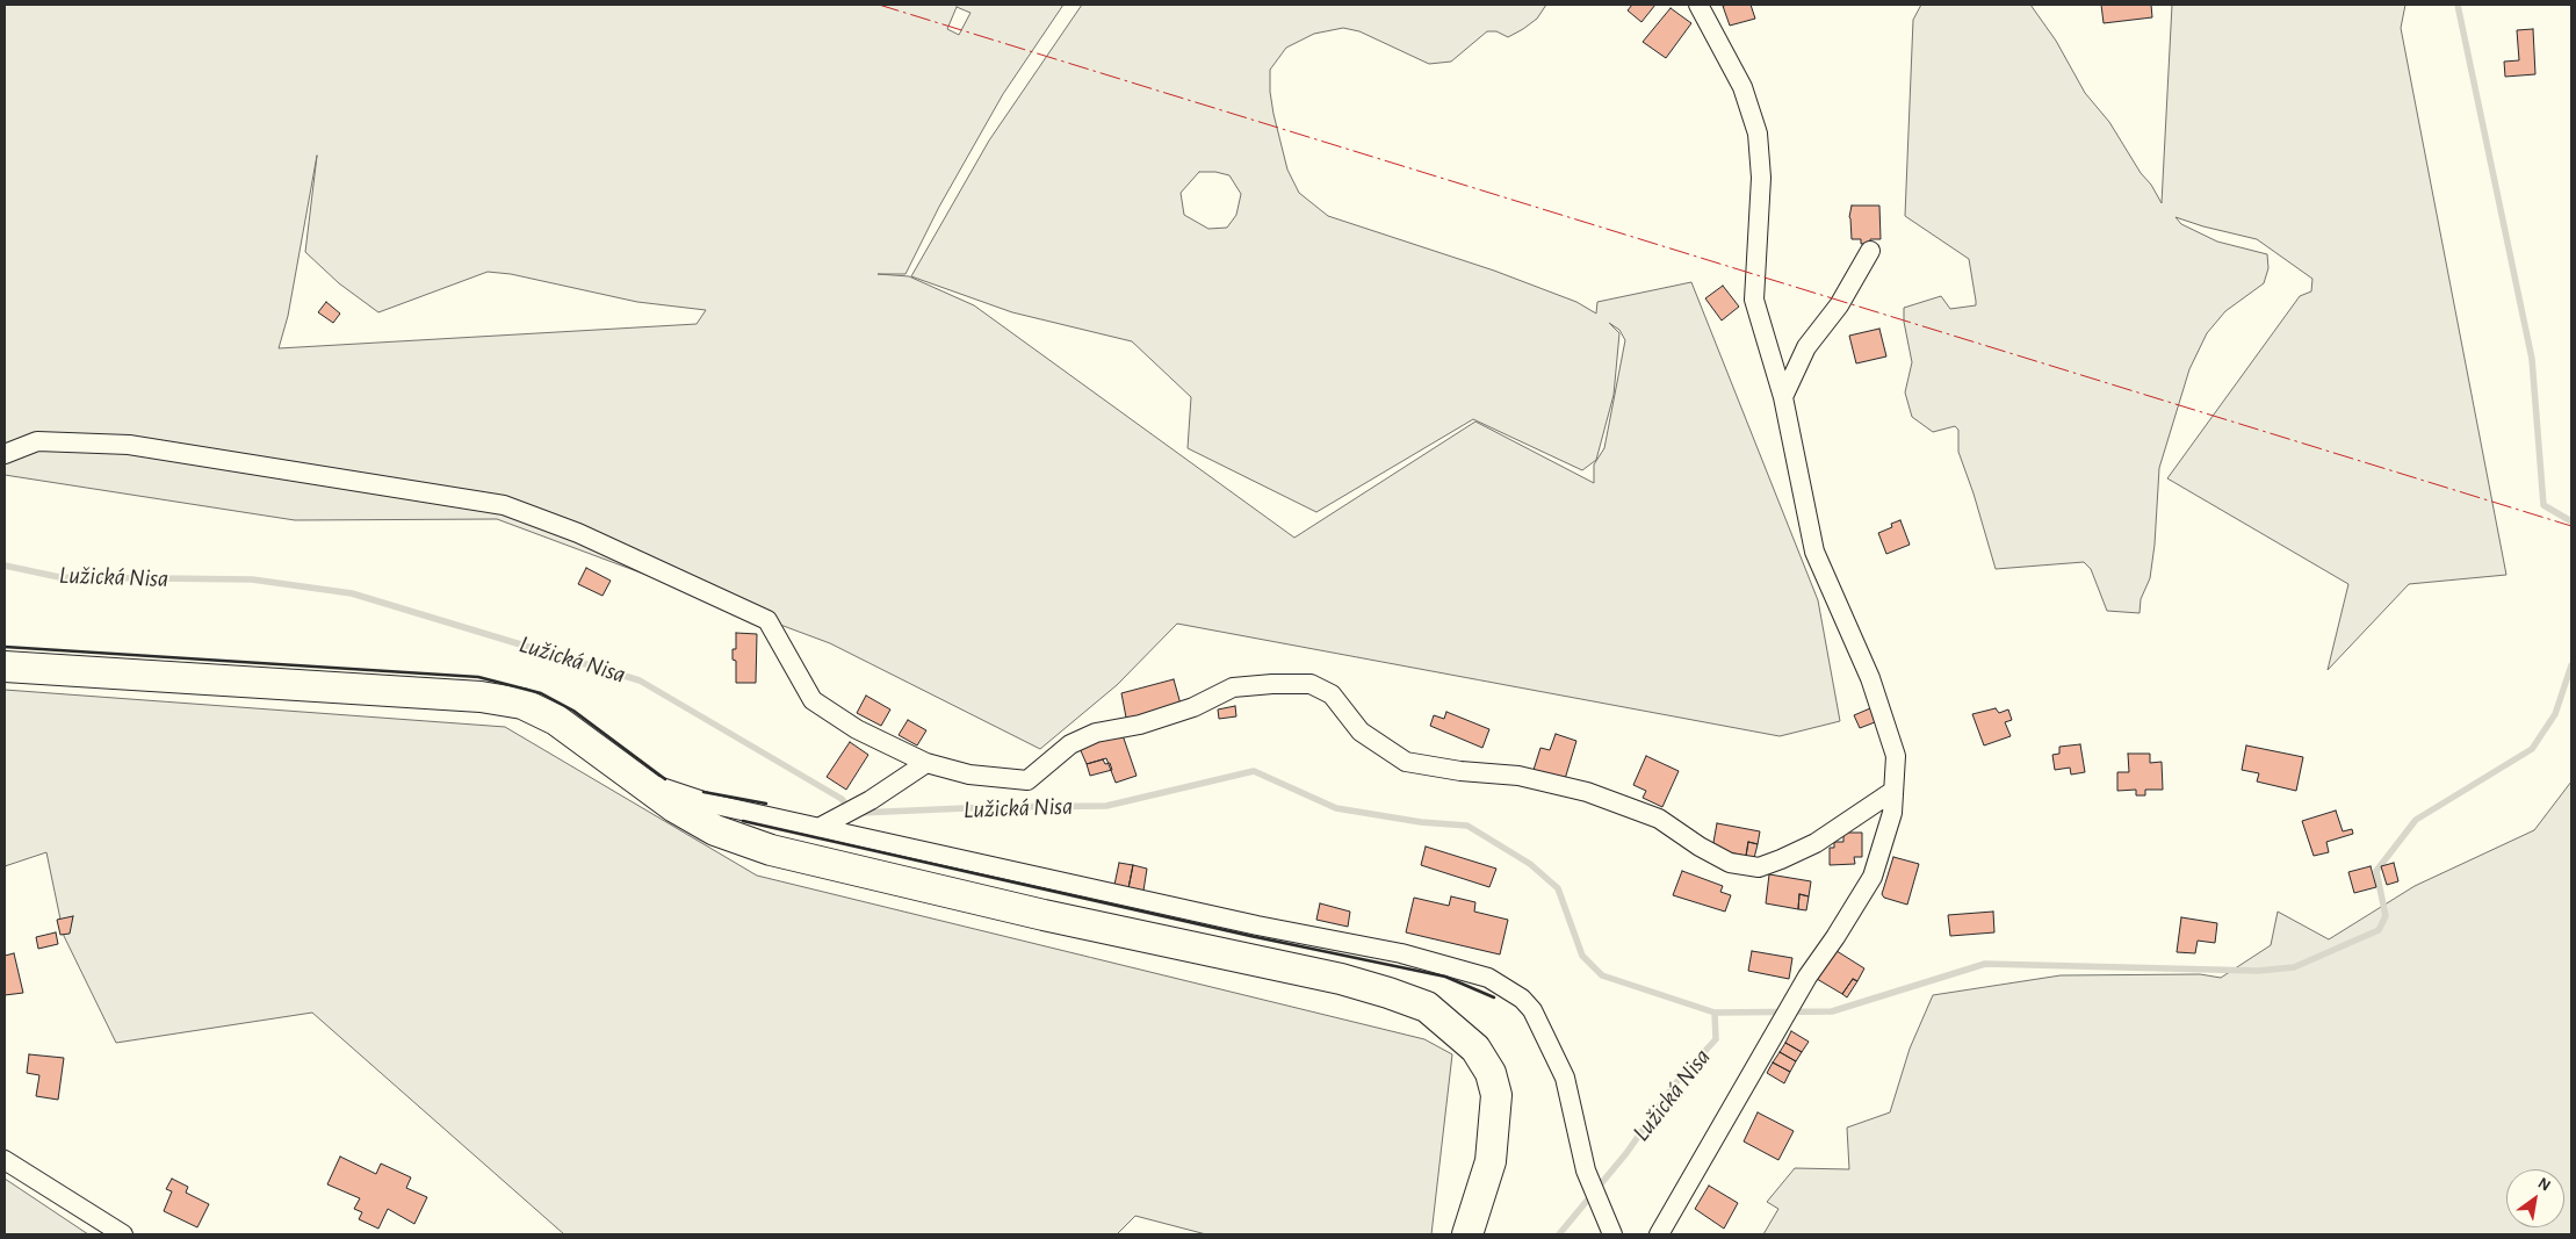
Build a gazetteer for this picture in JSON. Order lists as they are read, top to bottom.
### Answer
{
  "water": ["Lužická Nisa"],
  "north": "top right"
}
